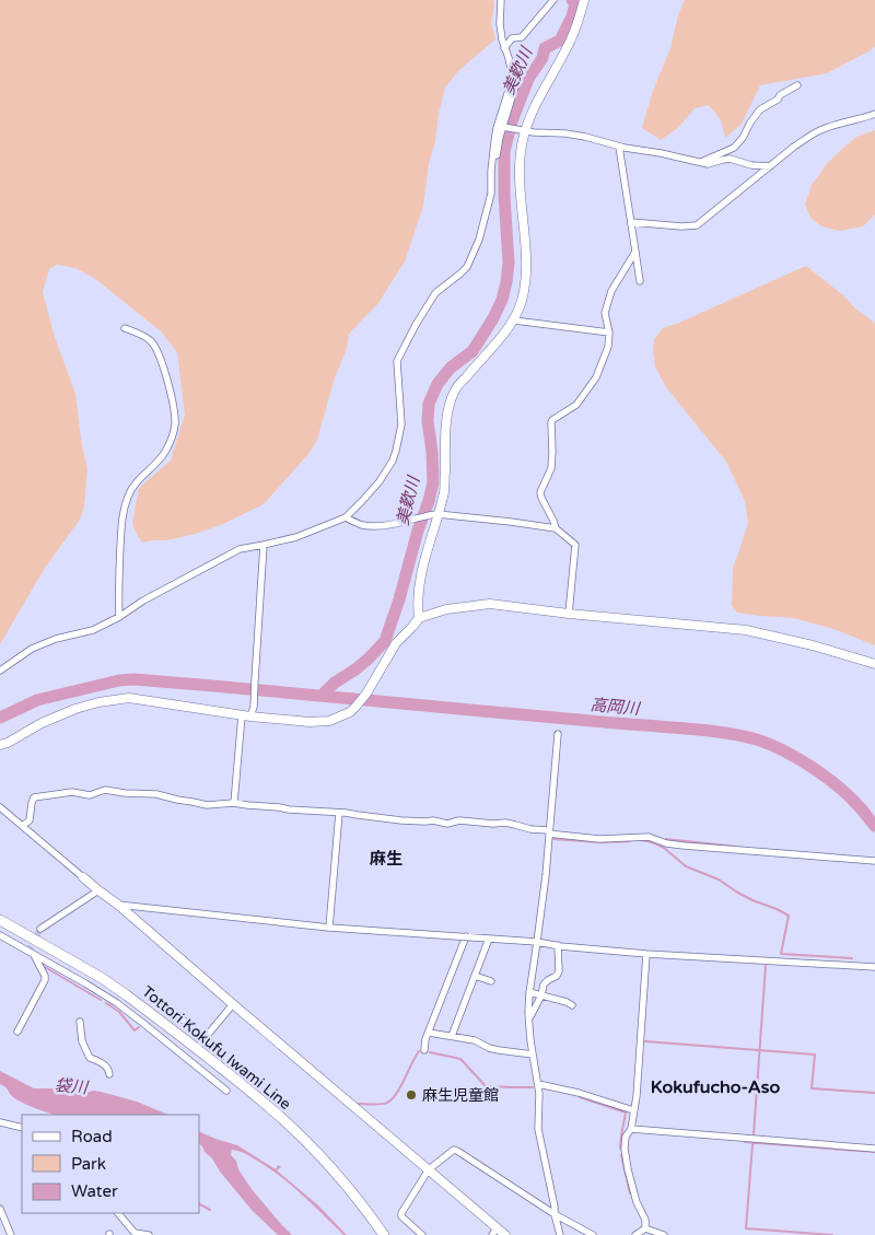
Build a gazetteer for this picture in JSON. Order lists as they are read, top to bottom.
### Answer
{
  "streets": {
    "main road": ["Tottori Kokufu Iwami Line"]
  },
  "districts": ["麻生", "Kokufucho-Aso"],
  "water": ["美歎川", "高岡川", "袋川"],
  "places": ["麻生児童館"],
  "legend": ["Road", "Park", "Water"]
}
